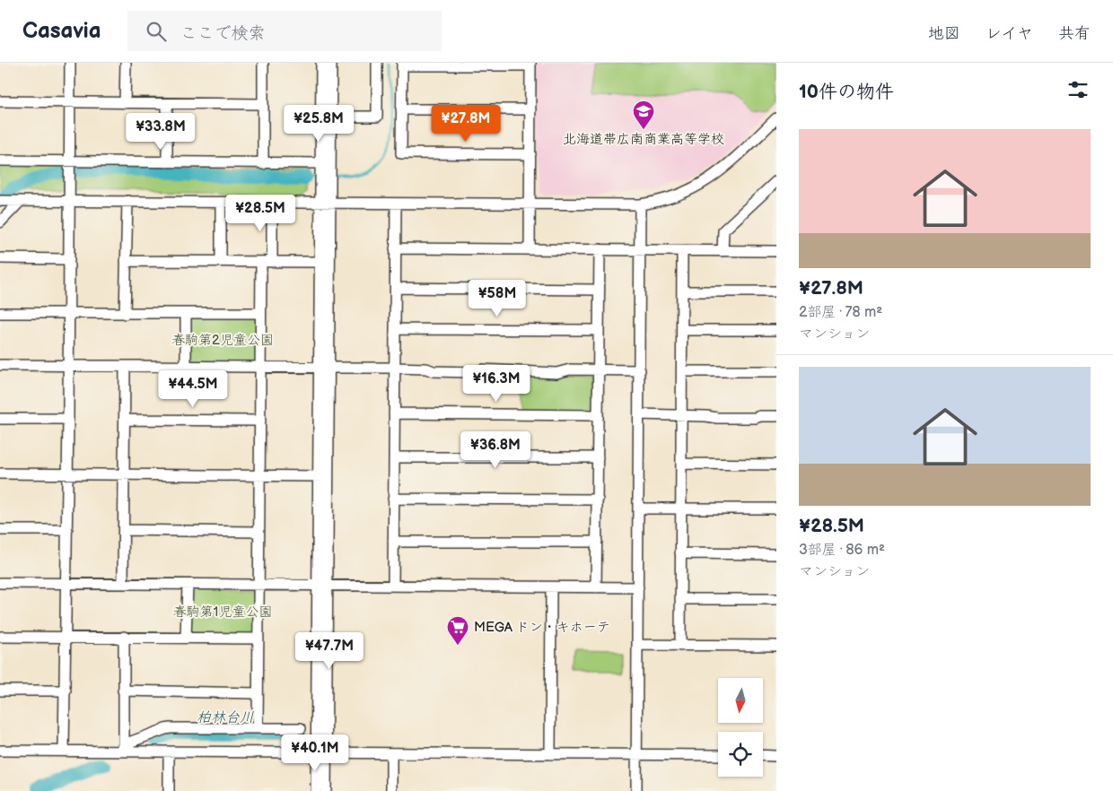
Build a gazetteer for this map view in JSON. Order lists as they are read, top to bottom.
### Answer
{
  "water": ["柏林台川"],
  "parks": ["春駒第2児童公園", "春駒第1児童公園"],
  "places": {
    "school or university": ["北海道帯広南商業高等学校"],
    "supermarket": ["MEGA ドン・キホーテ"]
  },
  "north": "bottom",
  "page": {
    "header": "Casavia",
    "search": "ここで検索",
    "nav": ["地図", "レイヤ", "共有"],
    "heading": "10件の物件",
    "price": [
      "¥25.8M",
      "¥27.8M",
      "¥33.8M",
      "¥28.5M",
      "¥58M",
      "¥16.3M",
      "¥44.5M",
      "¥36.8M",
      "¥47.7M",
      "¥40.1M"
    ],
    "list": [
      {
        "name": "¥27.8M",
        "note": "2部屋 · 78 m² · マンション"
      },
      {
        "name": "¥28.5M",
        "note": "3部屋 · 86 m² · マンション"
      }
    ]
  }
}
